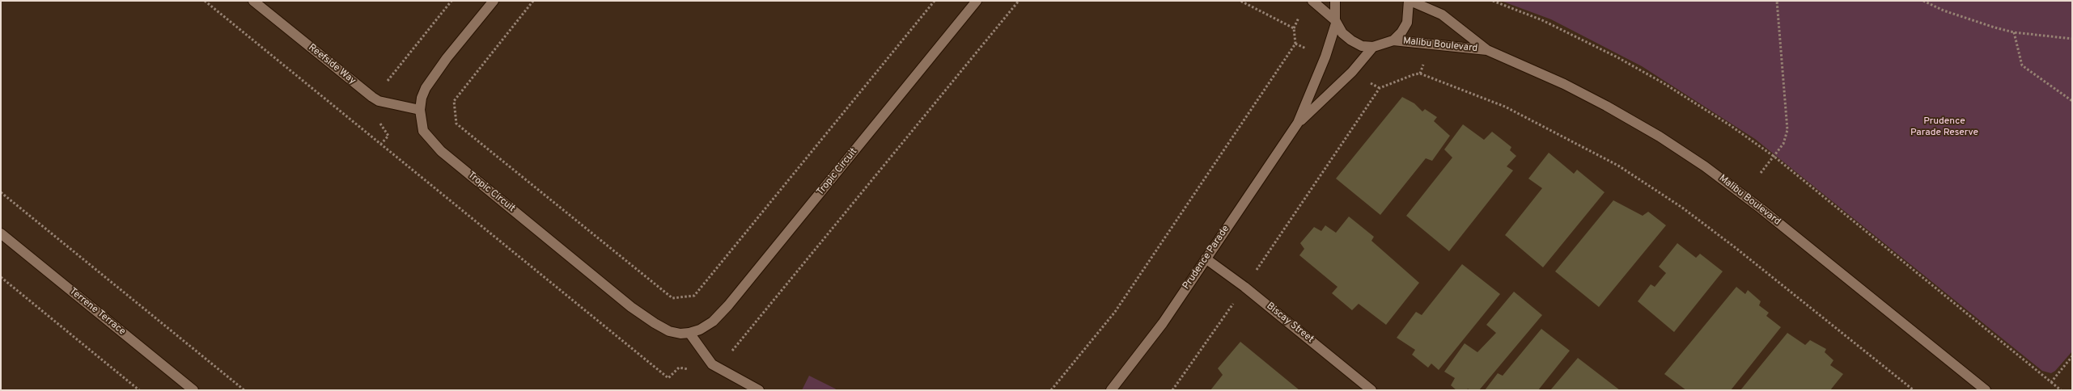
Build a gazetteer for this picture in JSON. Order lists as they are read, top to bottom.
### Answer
{
  "streets": {
    "street": [
      "Malibu Boulevard",
      "Reefside Way",
      "Tropic Circuit",
      "Prudence Parade",
      "Terrene Terrace",
      "Biscay Street"
    ]
  },
  "crossings": [
    ["Reefside Way", "Tropic Circuit"],
    ["Prudence Parade", "Biscay Street"]
  ],
  "parks": ["Prudence Parade Reserve"]
}
